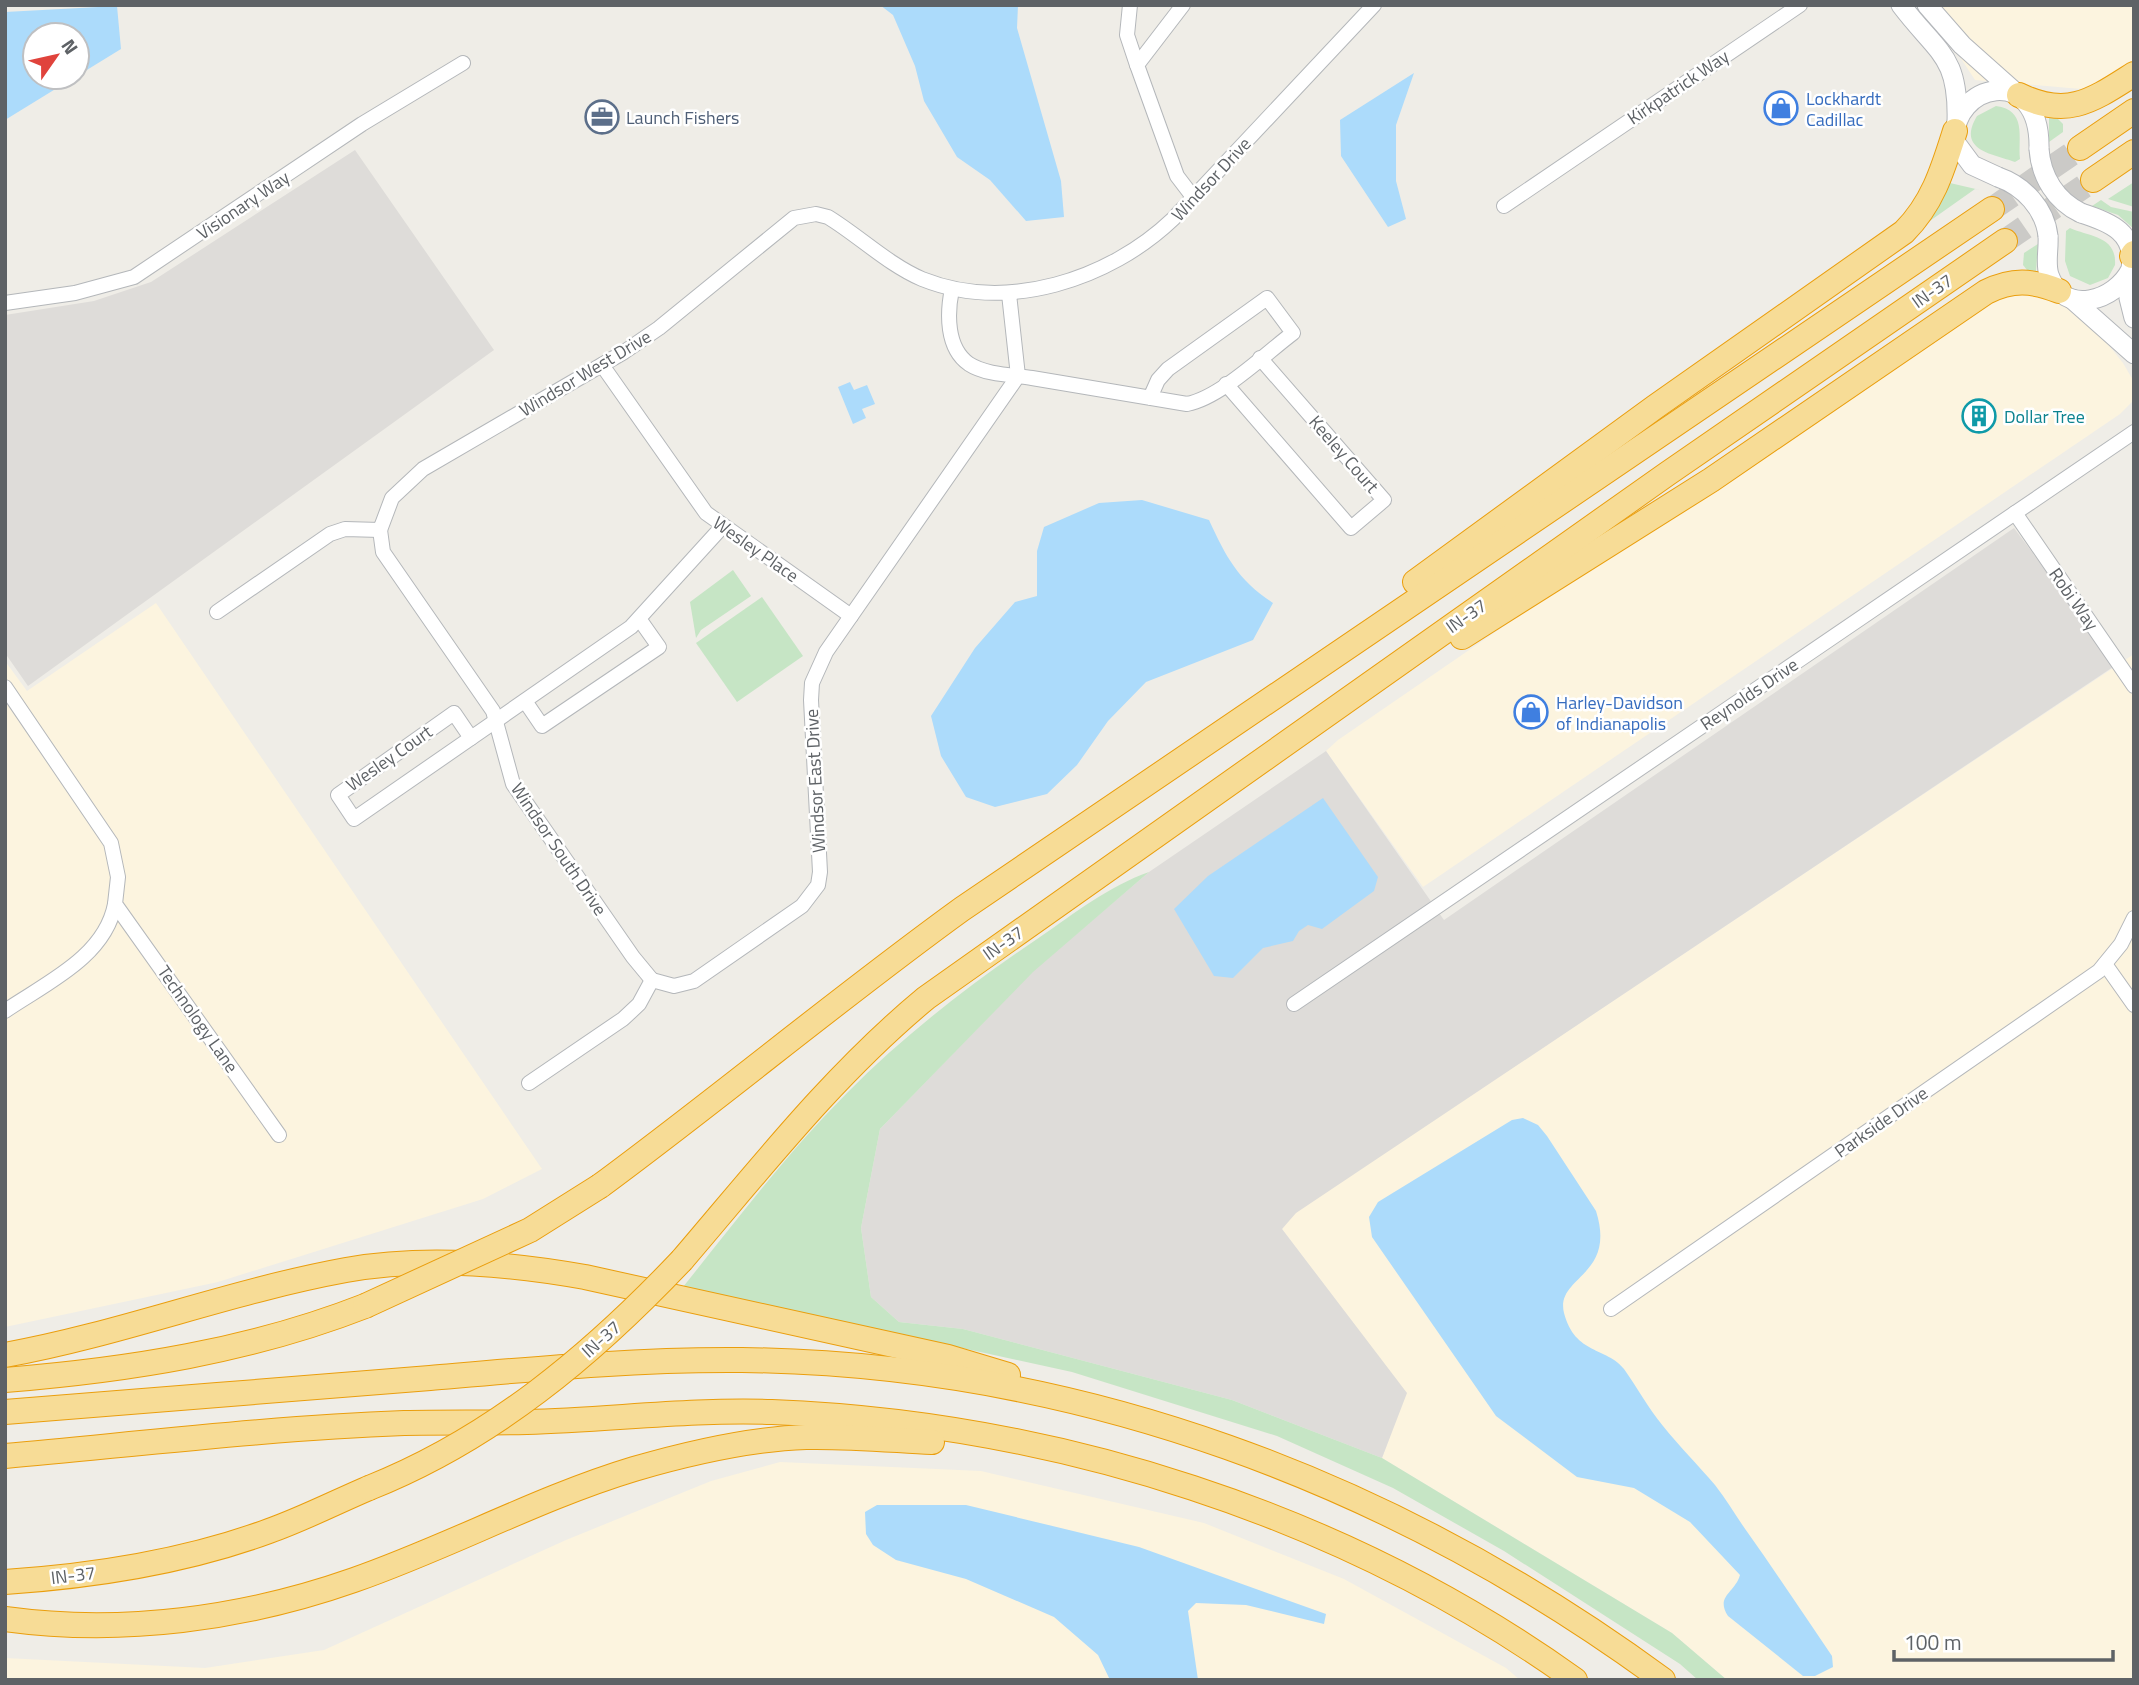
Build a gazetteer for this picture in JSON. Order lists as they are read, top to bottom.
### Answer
{
  "streets": {
    "highway": ["IN-37"],
    "street": [
      "Kirkpatrick Way",
      "Windsor Drive",
      "Visionary Way",
      "Windsor West Drive",
      "Keeley Court",
      "Wesley Place",
      "Robi Way",
      "Reynolds Drive",
      "Wesley Court",
      "Windsor East Drive",
      "Windsor South Drive",
      "Technology Lane",
      "Parkside Drive"
    ]
  },
  "crossings": [
    ["Windsor Drive", "Windsor West Drive"],
    ["Windsor West Drive", "Wesley Place"],
    ["Windsor West Drive", "Windsor South Drive"],
    ["Wesley Place", "Wesley Court"],
    ["Wesley Place", "Windsor East Drive"],
    ["Robi Way", "Reynolds Drive"],
    ["Wesley Court", "Windsor South Drive"],
    ["Windsor East Drive", "Windsor South Drive"]
  ],
  "places": {
    "shop": ["Lockhardt Cadillac", "Harley-Davidson of Indianapolis"],
    "office": ["Launch Fishers"],
    "building": ["Dollar Tree"]
  },
  "scale_bar": "100 m",
  "north": "top right"
}
